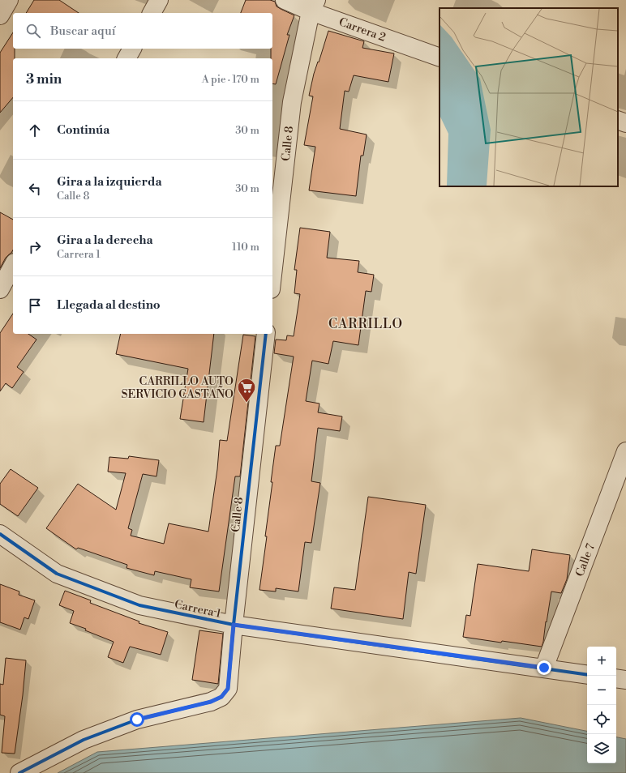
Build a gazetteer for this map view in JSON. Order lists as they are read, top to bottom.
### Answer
{
  "streets": {
    "street": [
      "Carrera 2",
      "Calle 8",
      "Calle 7",
      "Carrera 1"
    ]
  },
  "crossings": [
    ["Carrera 2", "Calle 8"],
    ["Calle 8", "Carrera 1"],
    ["Calle 7", "Carrera 1"]
  ],
  "districts": ["CARRILLO"],
  "places": {
    "supermarket": ["CARRILLO AUTO SERVICIO CASTAÑO"]
  },
  "page": {
    "search": "Buscar aquí",
    "heading": ["3 min", "A pie · 170 m"],
    "list": [
      ["Continúa", "30 m"],
      ["Gira a la izquierda", "Calle 8", "30 m"],
      ["Gira a la derecha", "Carrera 1", "110 m"],
      "Llegada al destino"
    ],
    "map_buttons": ["+", "−"]
  }
}
